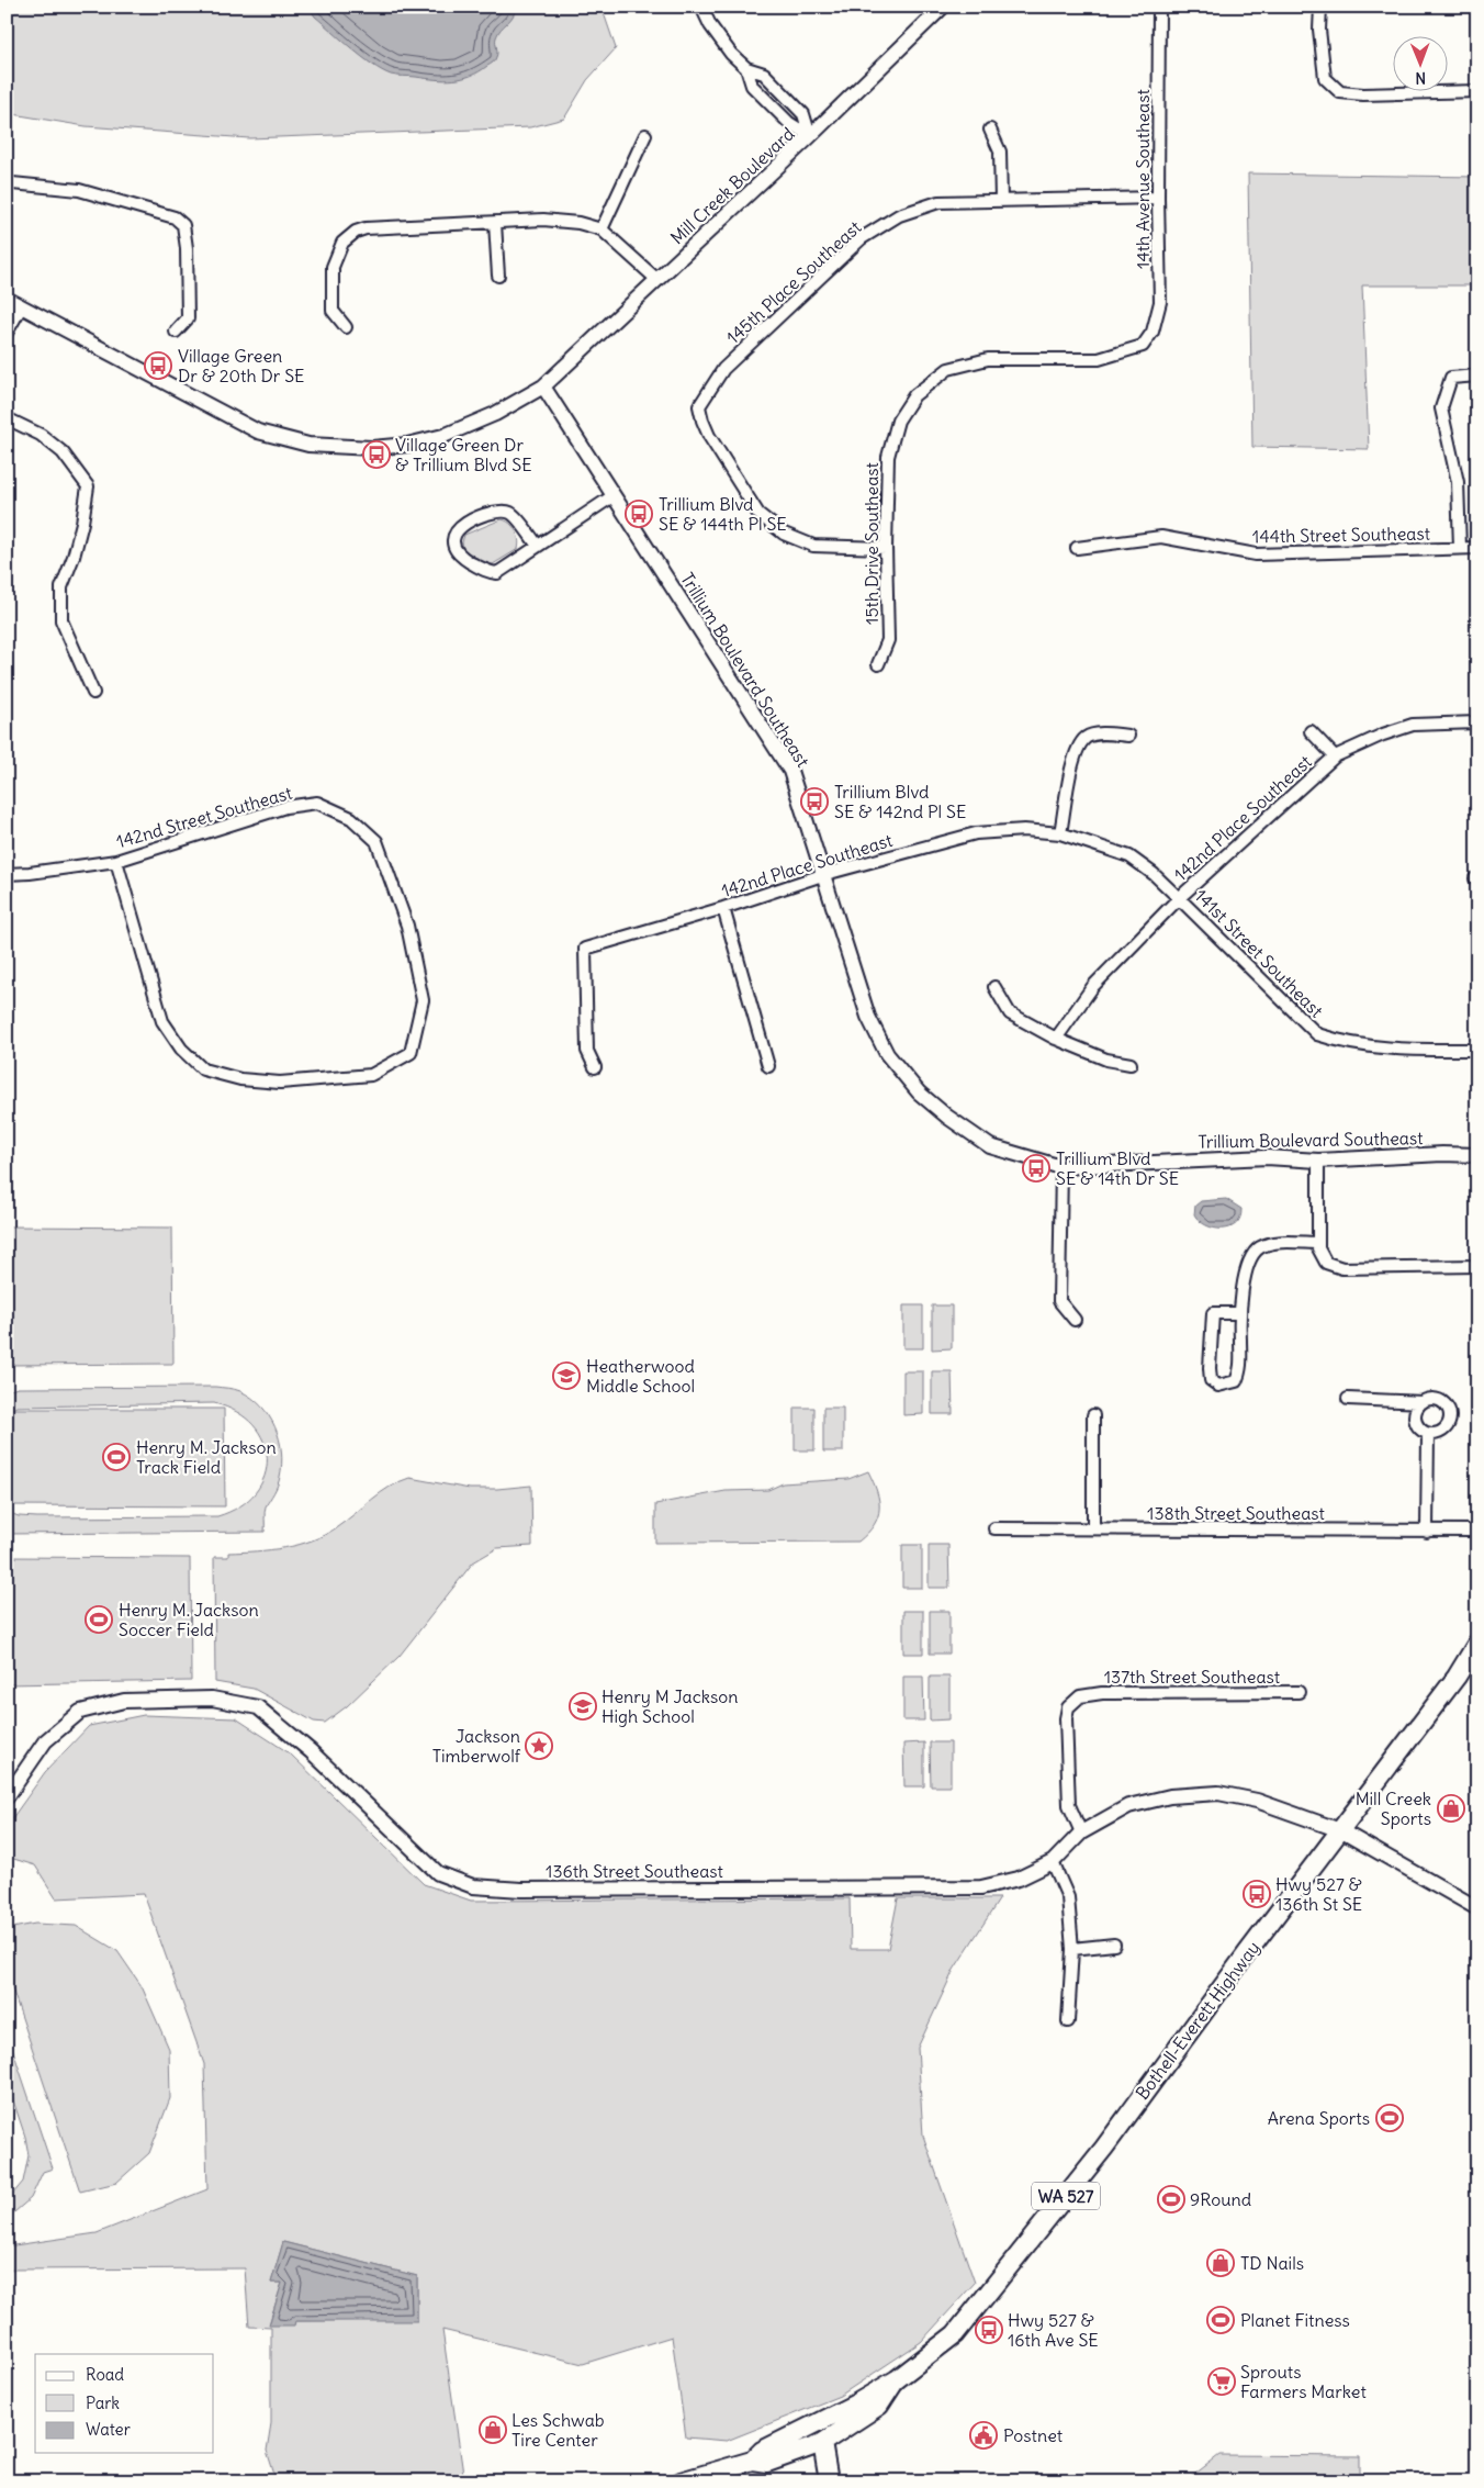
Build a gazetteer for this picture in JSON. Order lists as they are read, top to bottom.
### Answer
{
  "streets": {
    "main road": ["Bothell-Everett Highway", "WA 527"],
    "street": [
      "14th Avenue Southeast",
      "Mill Creek Boulevard",
      "145th Place Southeast",
      "144th Street Southeast",
      "15th Drive Southeast",
      "Trillium Boulevard Southeast",
      "142nd Street Southeast",
      "142nd Place Southeast",
      "141st Street Southeast",
      "138th Street Southeast",
      "137th Street Southeast",
      "136th Street Southeast"
    ]
  },
  "crossings": [
    ["14th Avenue Southeast", "145th Place Southeast"],
    ["14th Avenue Southeast", "15th Drive Southeast"],
    ["Mill Creek Boulevard", "Trillium Boulevard Southeast"],
    ["145th Place Southeast", "15th Drive Southeast"],
    ["Trillium Boulevard Southeast", "142nd Place Southeast"],
    ["142nd Place Southeast", "141st Street Southeast"],
    ["137th Street Southeast", "136th Street Southeast"],
    ["136th Street Southeast", "Bothell-Everett Highway"]
  ],
  "places": {
    "bus stop": [
      "Village Green Dr & 20th Dr SE",
      "Village Green Dr & Trillium Blvd SE",
      "Trillium Blvd SE & 144th Pl SE",
      "Trillium Blvd SE & 142nd Pl SE",
      "Trillium Blvd SE & 14th Dr SE",
      "Hwy 527 & 136th St SE",
      "Hwy 527 & 16th Ave SE"
    ],
    "school or university": ["Heatherwood Middle School", "Henry M Jackson High School"],
    "sports": [
      "Henry M. Jackson Track Field",
      "Henry M. Jackson Soccer Field",
      "Arena Sports",
      "9Round",
      "Planet Fitness"
    ],
    "place": ["Jackson Timberwolf"],
    "shop": ["Mill Creek Sports", "TD Nails", "Les Schwab Tire Center"],
    "supermarket": ["Sprouts Farmers Market"],
    "public building": ["Postnet"]
  },
  "legend": ["Road", "Park", "Water"],
  "north": "bottom"
}
